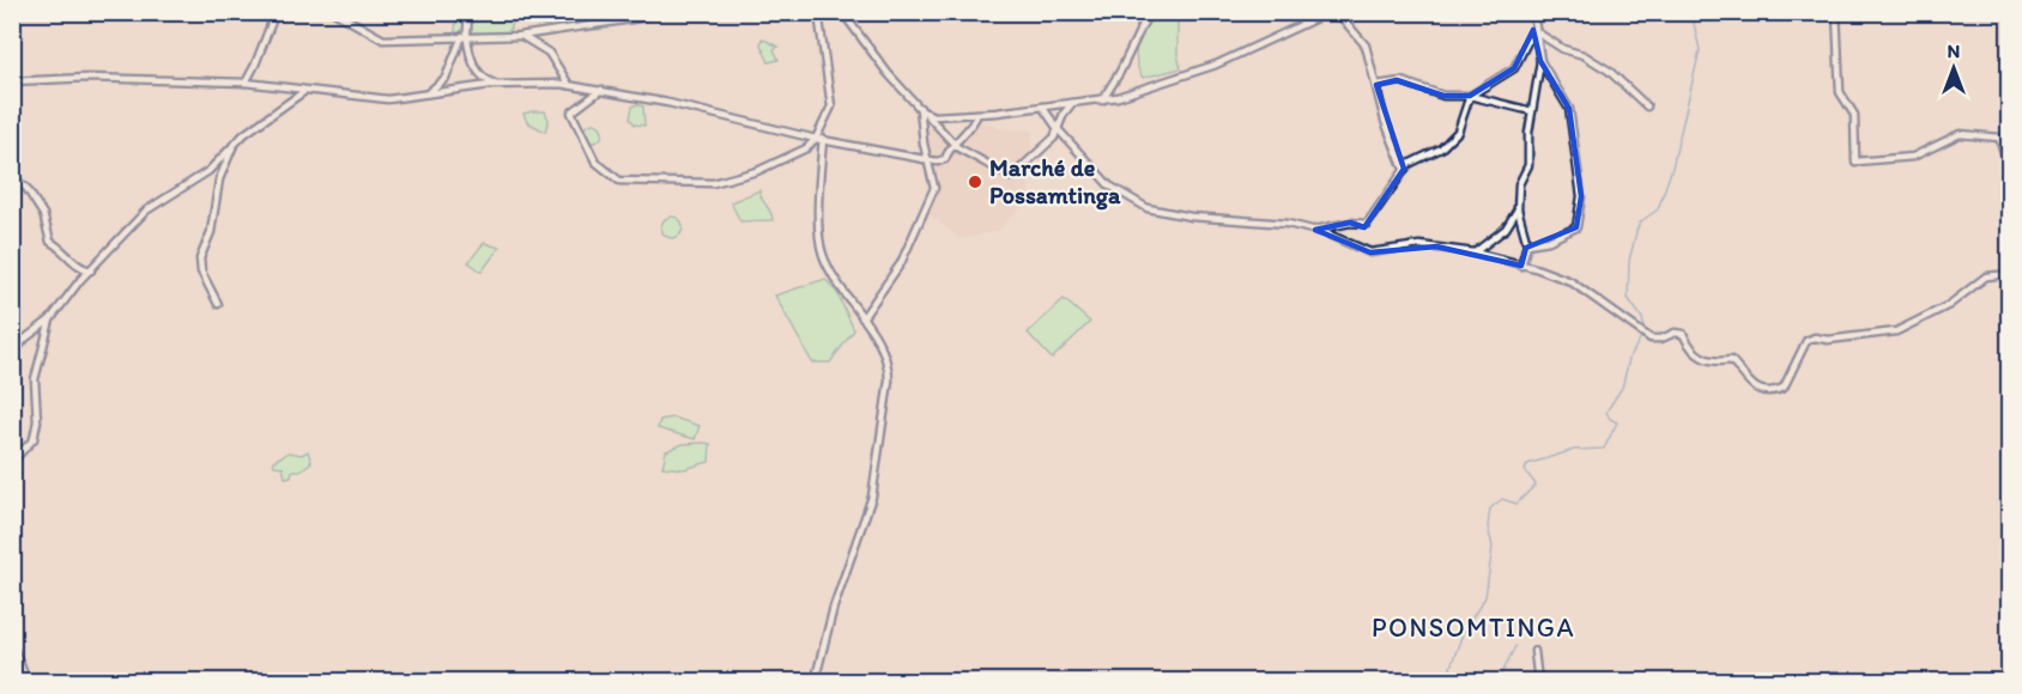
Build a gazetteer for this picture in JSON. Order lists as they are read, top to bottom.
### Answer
{
  "districts": ["PONSOMTINGA"],
  "places": ["Marché de Possamtinga"],
  "north": "top"
}
